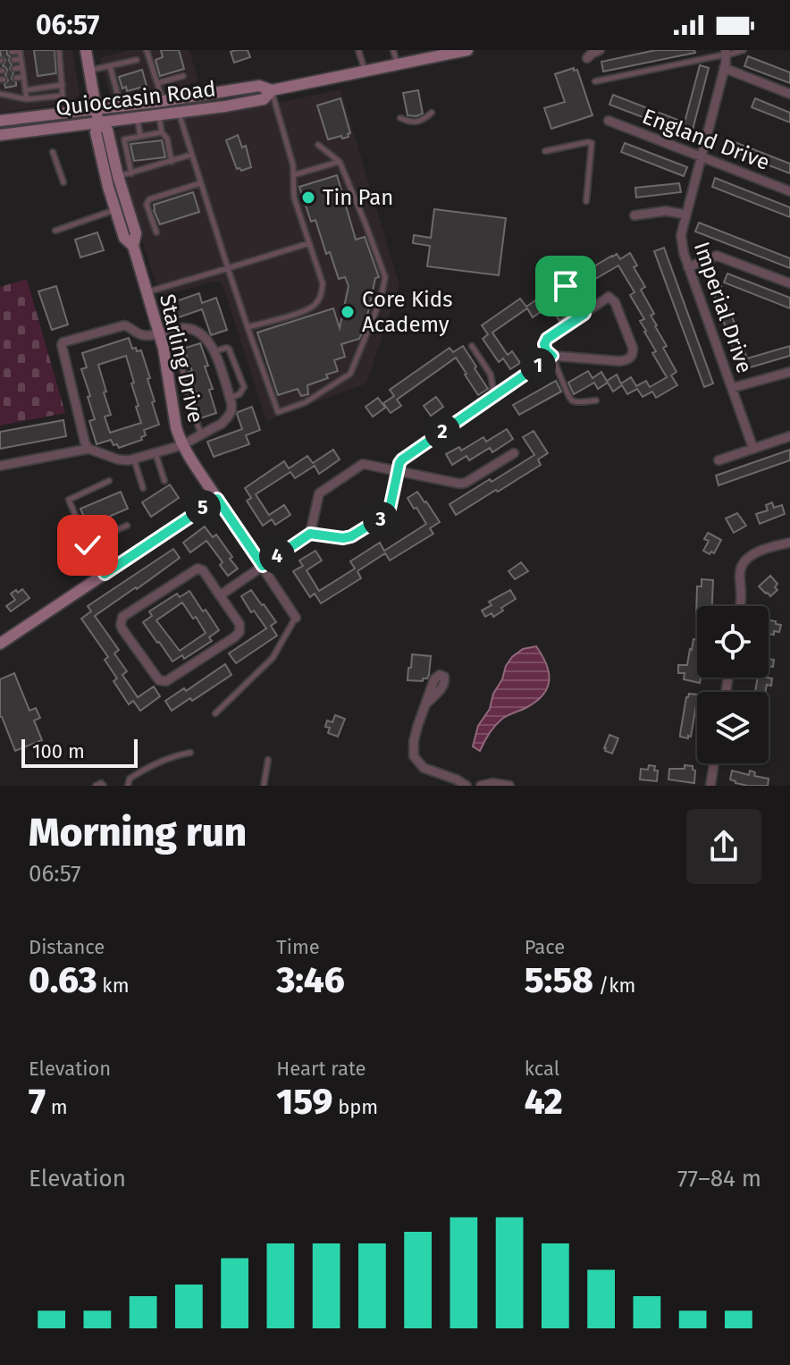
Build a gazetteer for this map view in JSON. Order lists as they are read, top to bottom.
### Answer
{
  "streets": {
    "street": [
      "Quioccasin Road",
      "England Drive",
      "Imperial Drive",
      "Starling Drive"
    ]
  },
  "crossings": [
    ["Quioccasin Road", "Starling Drive"],
    ["England Drive", "Imperial Drive"]
  ],
  "places": ["Tin Pan", "Core Kids Academy"],
  "scale_bar": "100 m",
  "page": {
    "status": "06:57",
    "pins": [
      "1",
      "2",
      "5",
      "3",
      "4"
    ],
    "scale": "100 m",
    "heading": ["Morning run", "06:57"],
    "stats": [
      ["Distance", "0.63 km"],
      ["Time", "3:46"],
      ["Pace", "5:58 /km"],
      ["Elevation", "7 m"],
      ["Heart rate", "159 bpm"],
      ["kcal", "42"]
    ],
    "chart": ["Elevation", "77–84 m"]
  }
}
